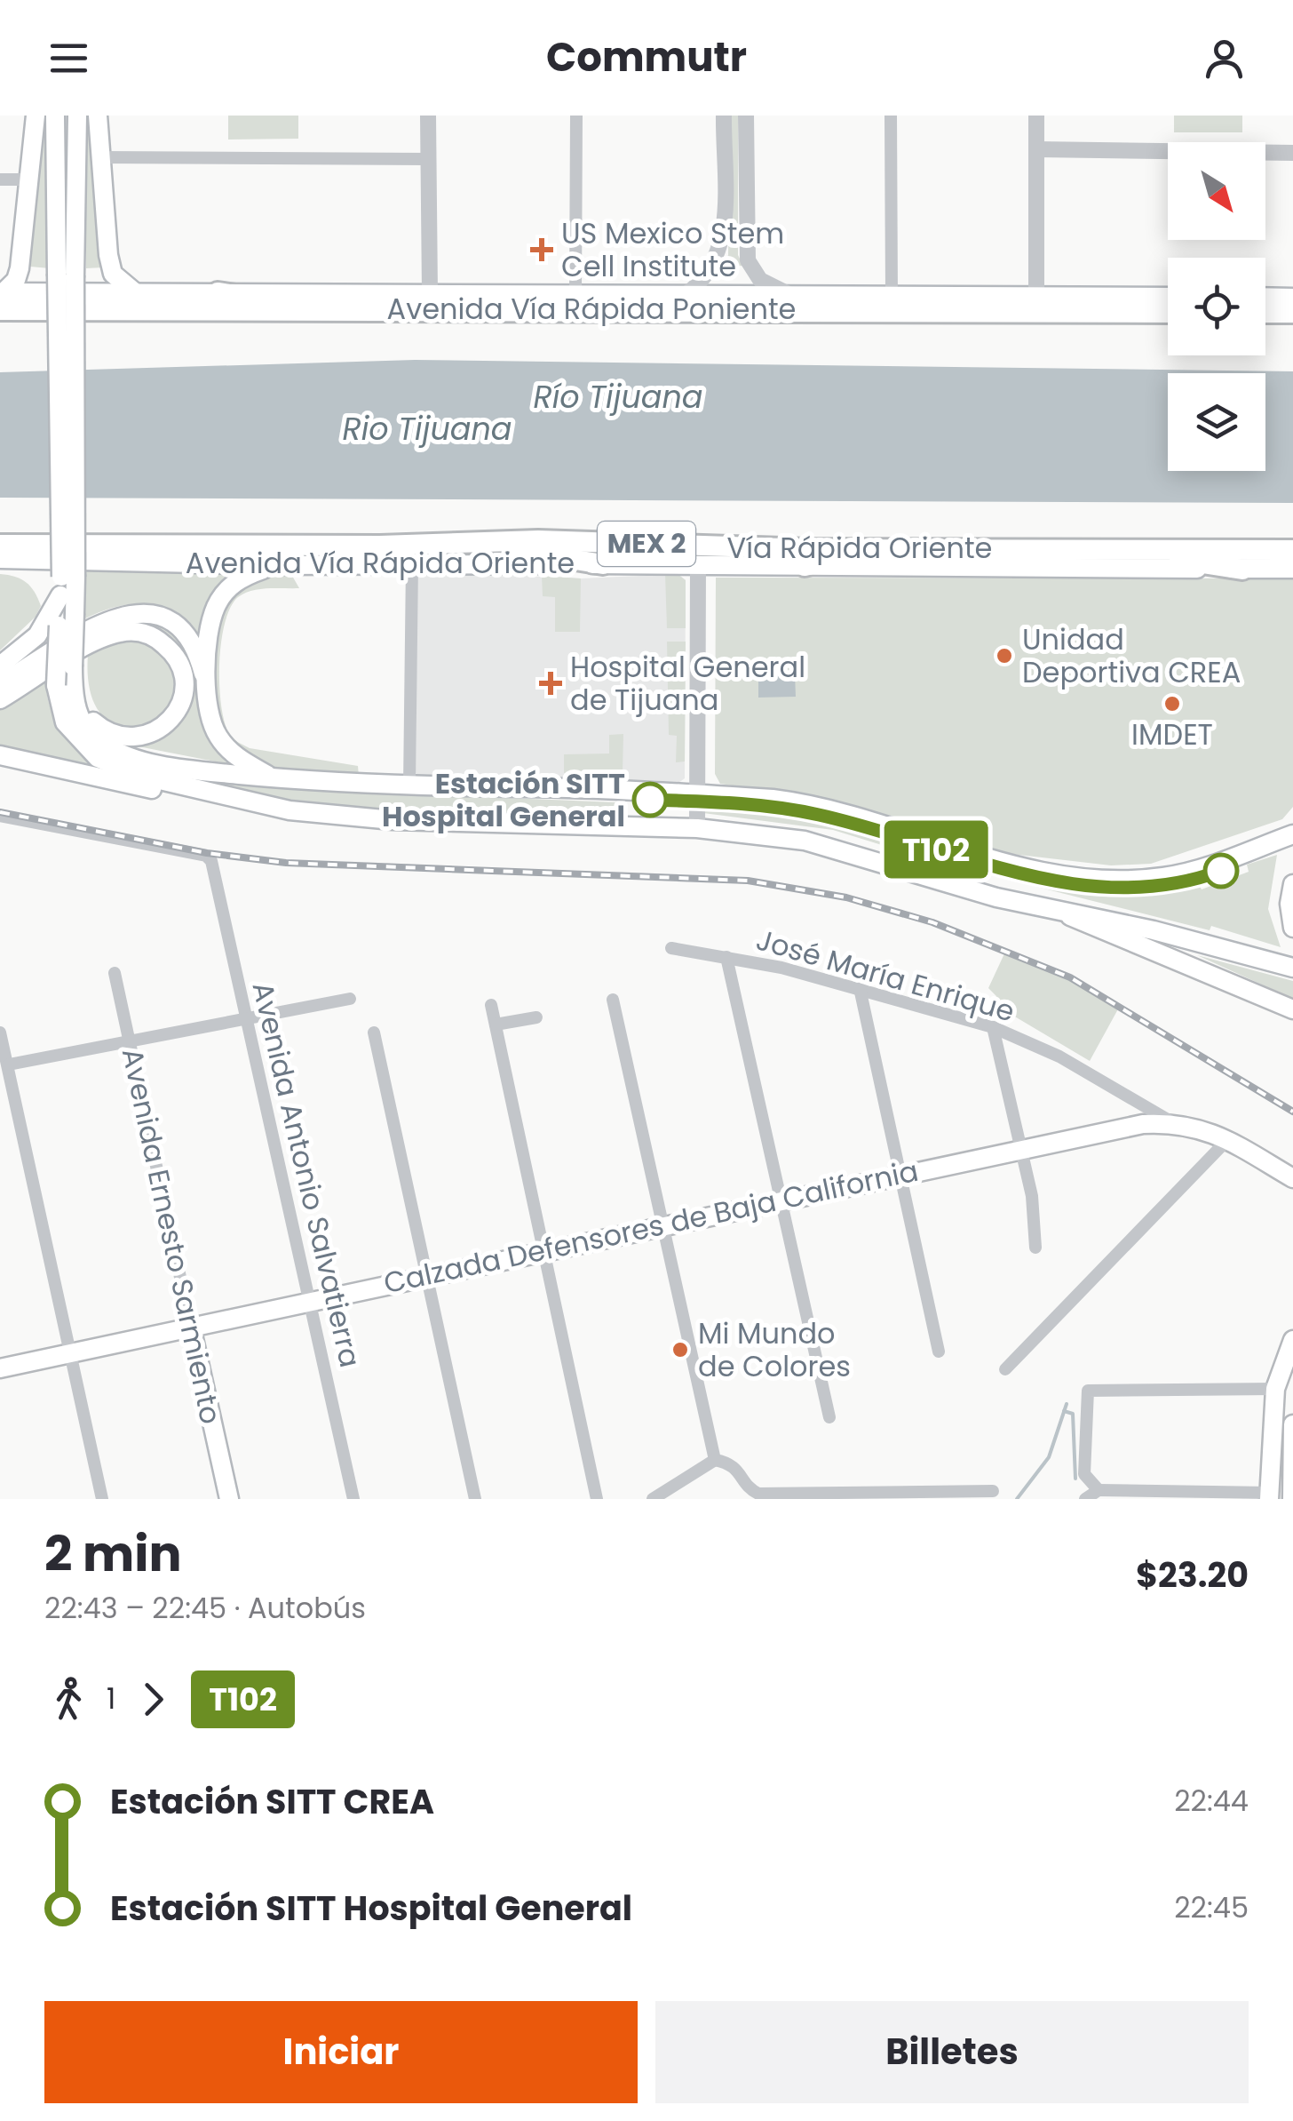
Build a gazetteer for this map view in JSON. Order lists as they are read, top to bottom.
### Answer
{
  "streets": {
    "highway": ["Avenida Vía Rápida Poniente", "MEX 2", "Vía Rápida Oriente"],
    "main road": ["Avenida Vía Rápida Oriente", "Calzada Defensores de Baja California", "Avenida Ernesto Sarmiento"],
    "street": ["José María Enrique", "Avenida Antonio Salvatierra"]
  },
  "crossings": [
    ["José María Enrique", "Calzada Defensores de Baja California"],
    ["Avenida Antonio Salvatierra", "Calzada Defensores de Baja California"],
    ["Calzada Defensores de Baja California", "Avenida Ernesto Sarmiento"]
  ],
  "water": ["Río Tijuana", "Rio Tijuana"],
  "places": {
    "health": ["US Mexico Stem Cell Institute", "Hospital General de Tijuana"],
    "other": [
      "Unidad Deportiva CREA",
      "IMDET",
      "Estación SITT Hospital General",
      "Mi Mundo de Colores"
    ]
  },
  "lines": ["bus line T102"],
  "north": "bottom right",
  "page": {
    "header": "Commutr",
    "on_map": "T102",
    "heading": ["2 min", "22:43 – 22:45 · Autobús", "$23.20"],
    "legs": ["1", "T102"],
    "list": [
      {
        "name": "Estación SITT CREA",
        "value": "22:44"
      },
      {
        "name": "Estación SITT Hospital General",
        "value": "22:45"
      }
    ],
    "buttons": ["Iniciar", "Billetes"]
  }
}
